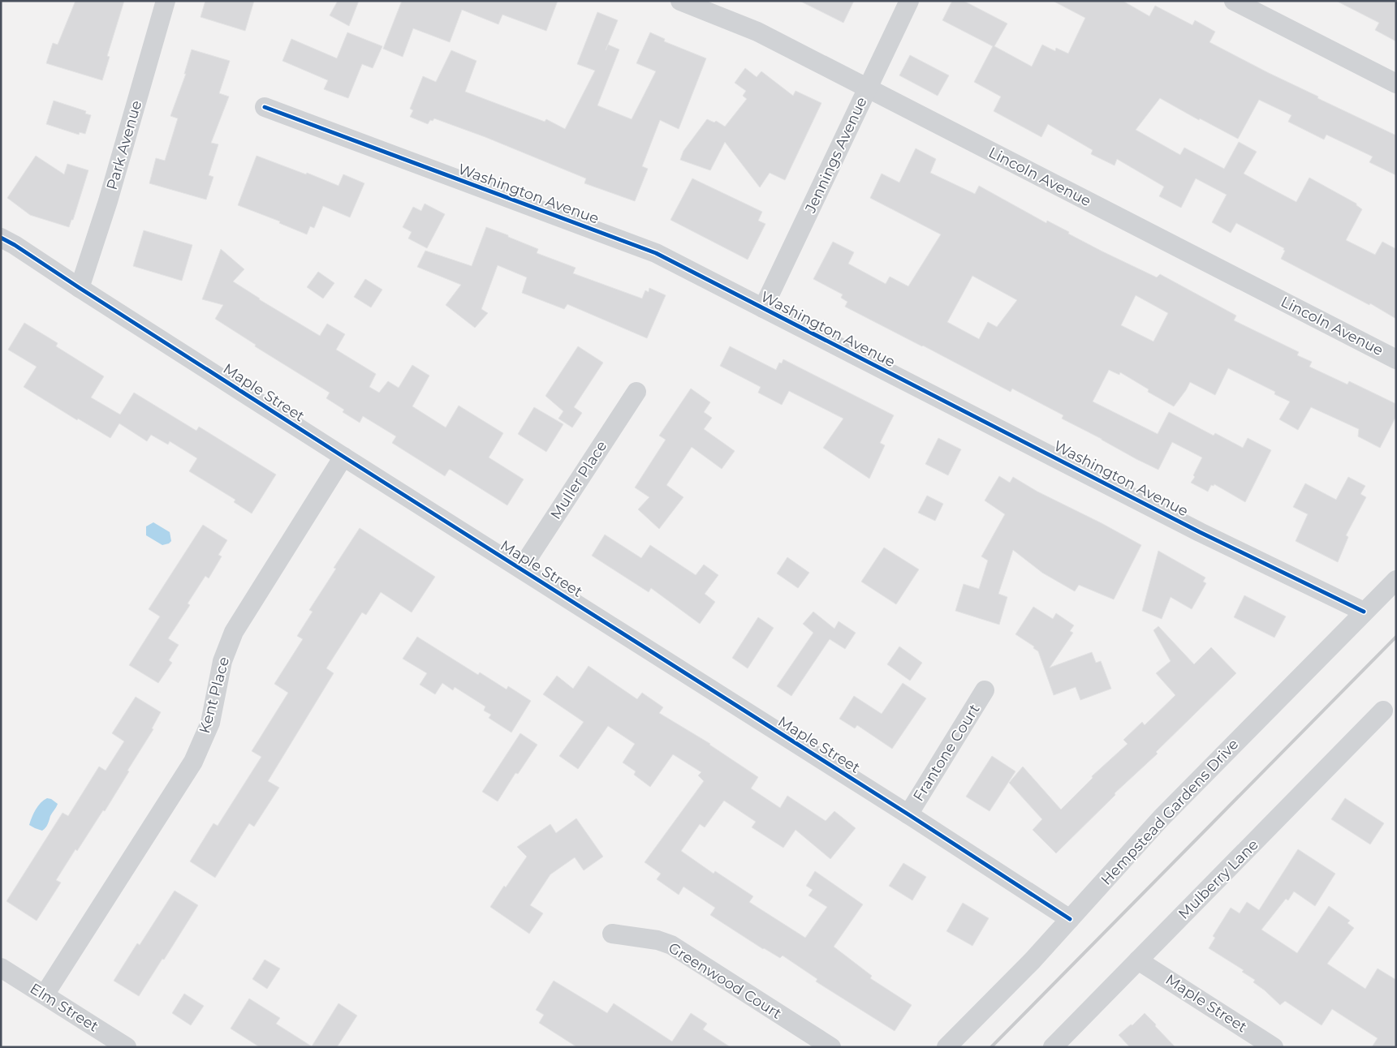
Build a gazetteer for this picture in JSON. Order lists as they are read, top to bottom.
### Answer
{
  "streets": {
    "street": [
      "Park Avenue",
      "Jennings Avenue",
      "Lincoln Avenue",
      "Washington Avenue",
      "Maple Street",
      "Muller Place",
      "Kent Place",
      "Frantone Court",
      "Hempstead Gardens Drive",
      "Mulberry Lane",
      "Greenwood Court",
      "Elm Street"
    ]
  },
  "crossings": [
    ["Park Avenue", "Maple Street"],
    ["Jennings Avenue", "Lincoln Avenue"],
    ["Jennings Avenue", "Washington Avenue"],
    ["Washington Avenue", "Hempstead Gardens Drive"],
    ["Maple Street", "Muller Place"],
    ["Maple Street", "Kent Place"],
    ["Maple Street", "Frantone Court"],
    ["Maple Street", "Hempstead Gardens Drive"],
    ["Maple Street", "Mulberry Lane"],
    ["Kent Place", "Elm Street"]
  ]
}
